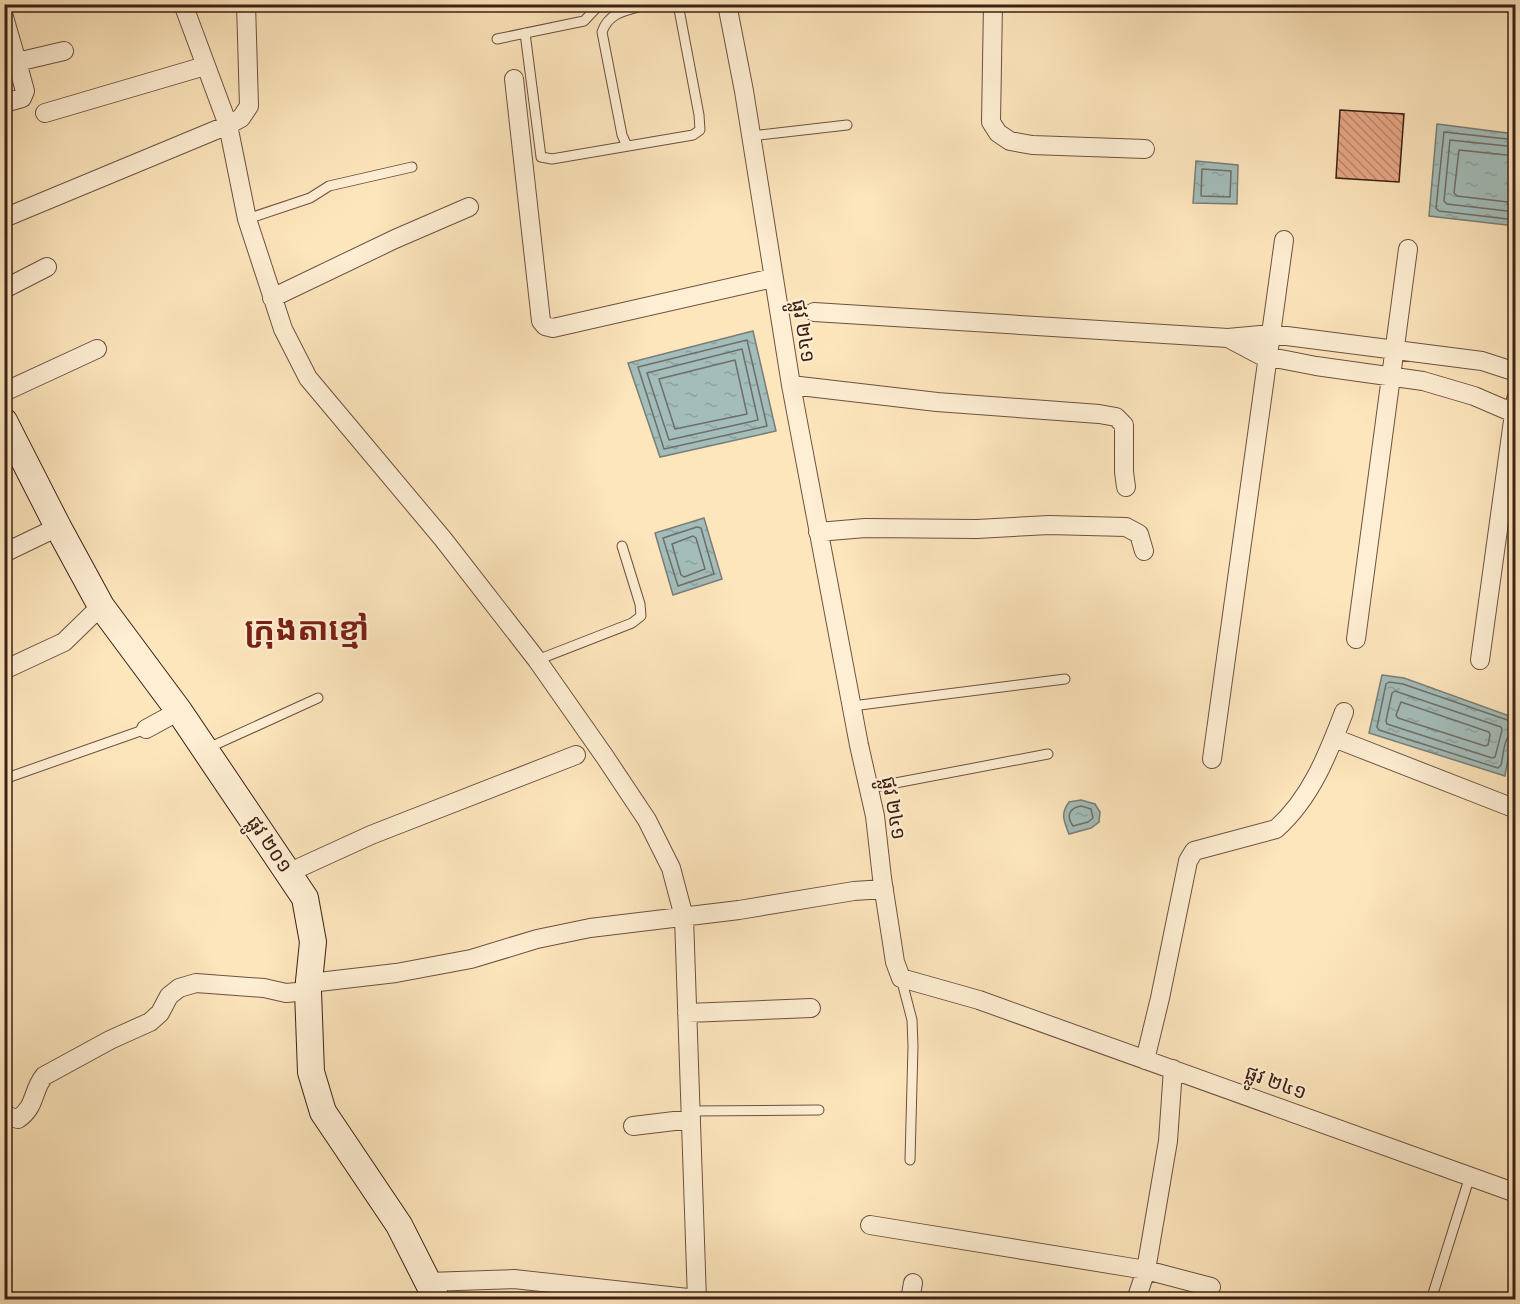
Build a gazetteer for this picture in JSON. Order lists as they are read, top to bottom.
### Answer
{
  "streets": {
    "street": ["ផ្លូវ ២៤១", "ផ្លូវ ២០១"]
  },
  "districts": ["ក្រុងតាខ្មៅ"]
}
